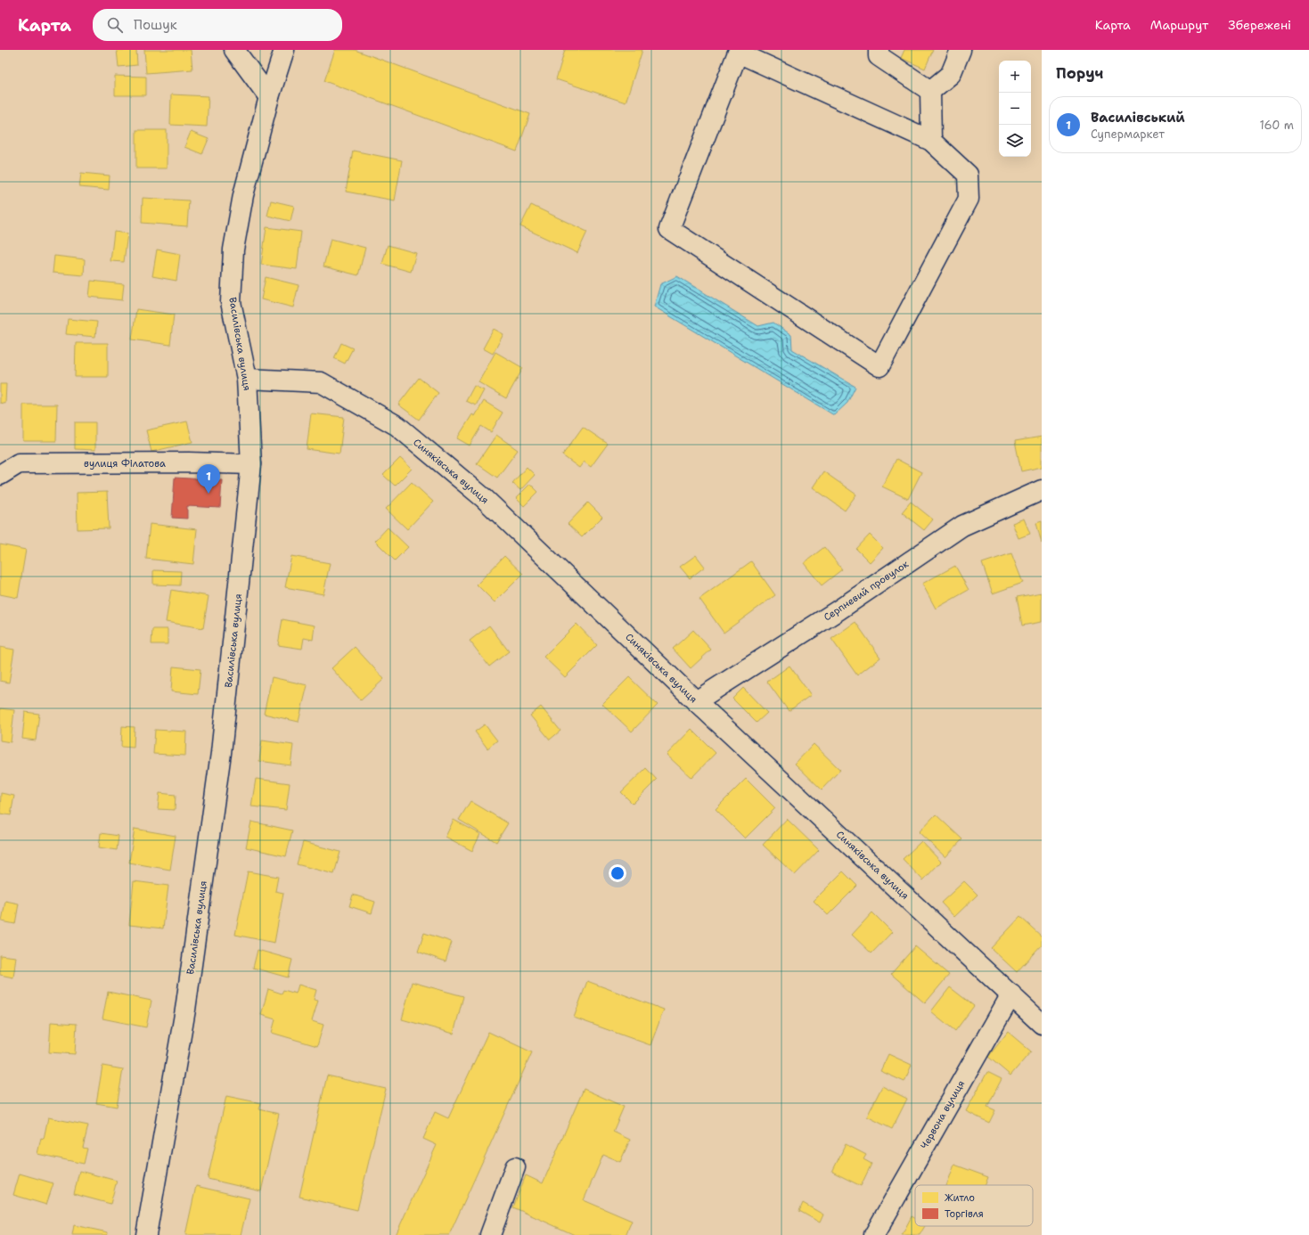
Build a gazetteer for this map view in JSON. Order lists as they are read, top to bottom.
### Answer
{
  "streets": {
    "street": [
      "Василівська вулиця",
      "вулиця Філатова",
      "Синяківська вулиця",
      "Серпневий провулок",
      "Червона вулиця"
    ]
  },
  "crossings": [
    ["Василівська вулиця", "вулиця Філатова"],
    ["Василівська вулиця", "Синяківська вулиця"],
    ["Синяківська вулиця", "Серпневий провулок"],
    ["Синяківська вулиця", "Червона вулиця"]
  ],
  "legend": ["Житло", "Торгівля"],
  "page": {
    "header": "Карта",
    "search": "Пошук",
    "nav": ["Карта", "Маршрут", "Збережені"],
    "heading": "Поруч",
    "map_buttons": ["+", "−"],
    "list": [
      {
        "mark": "1",
        "name": "Василівський",
        "note": "Супермаркет",
        "value": "160 m"
      }
    ],
    "pins": "1"
  }
}
